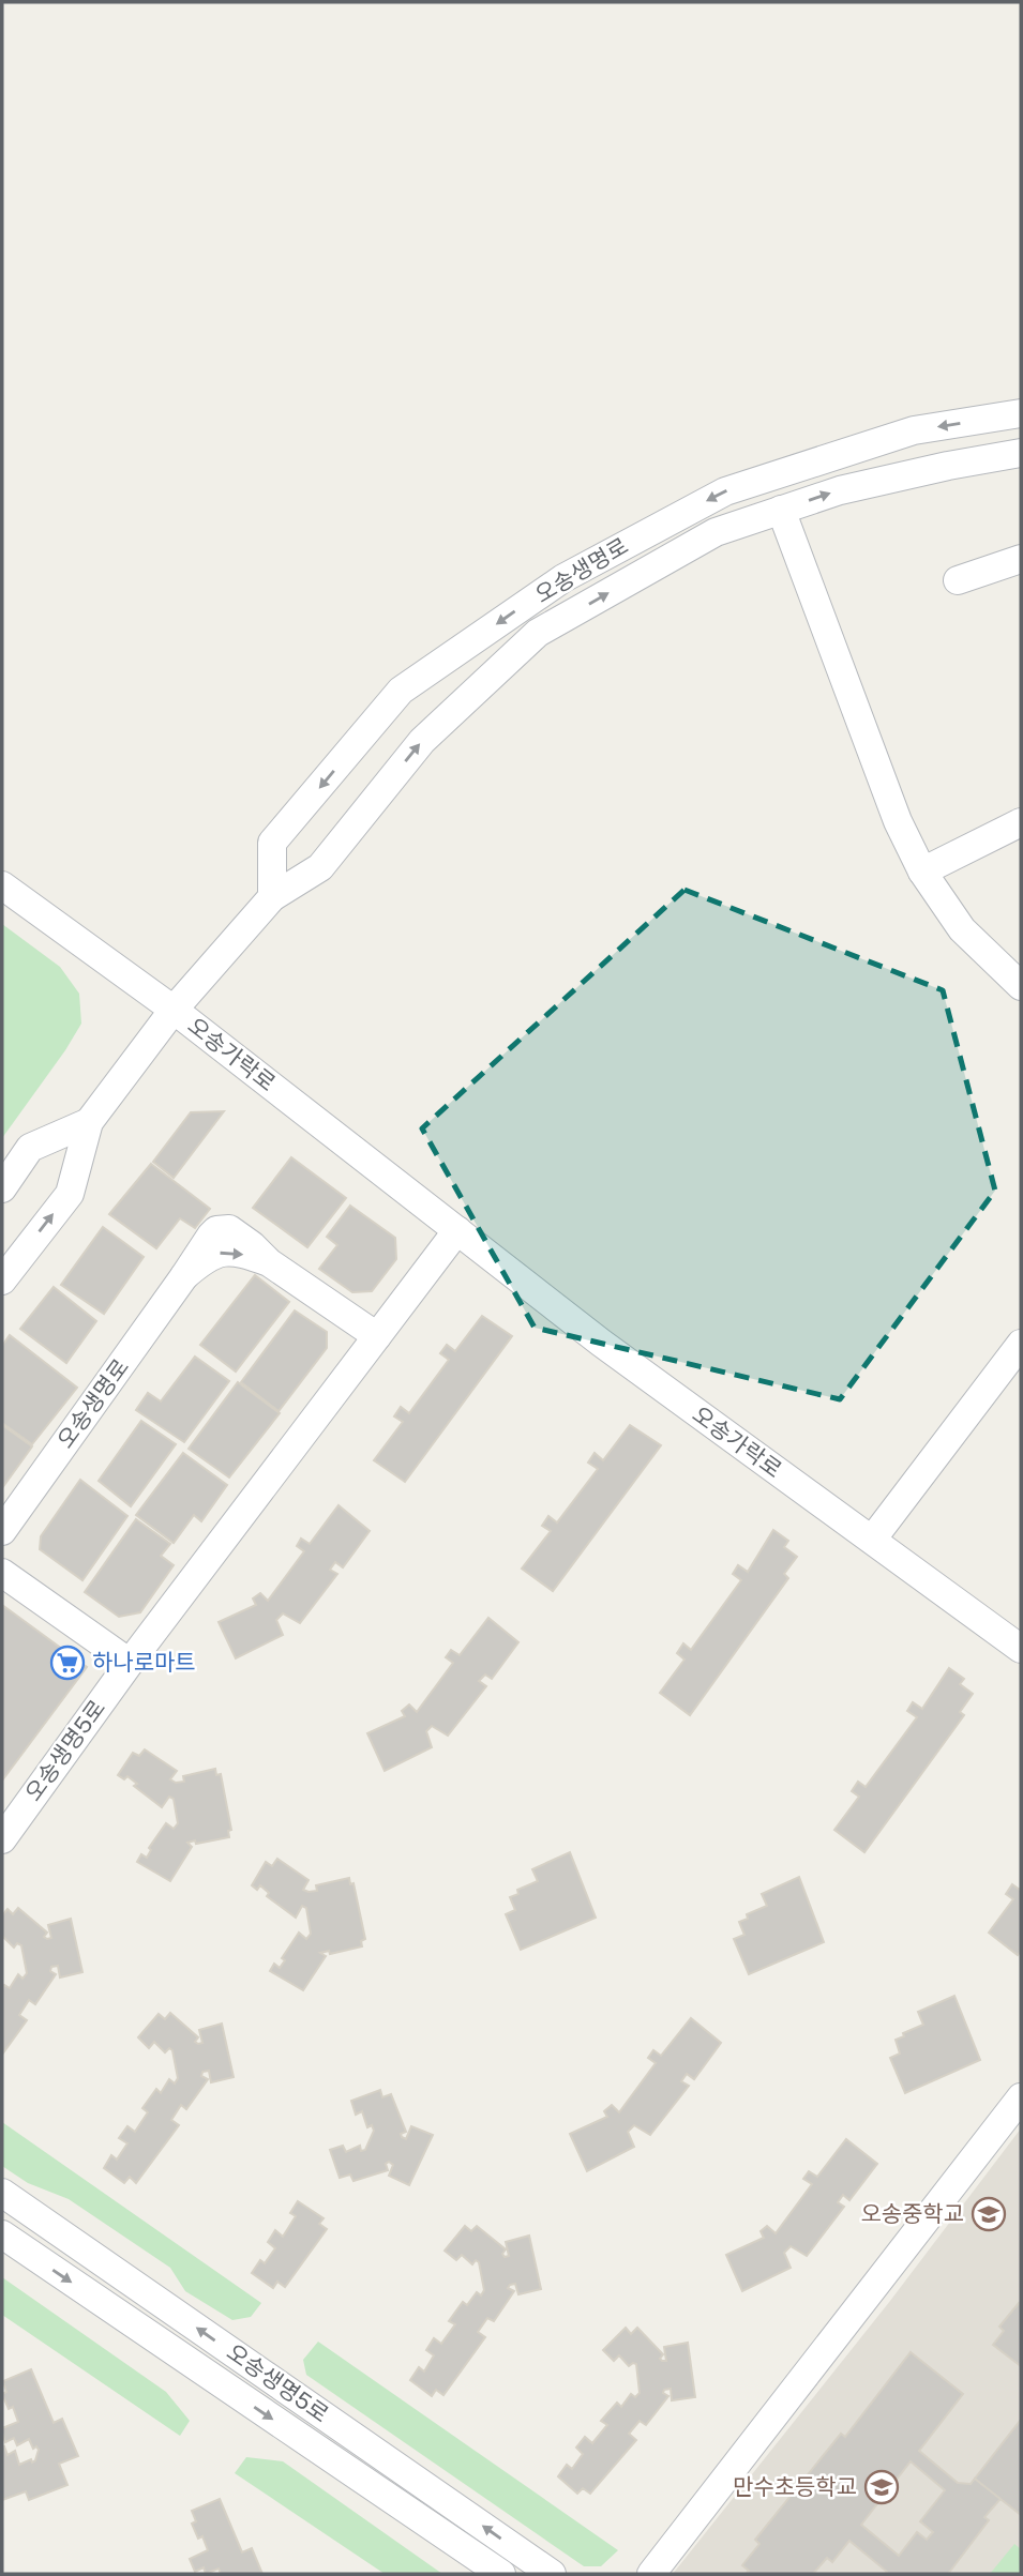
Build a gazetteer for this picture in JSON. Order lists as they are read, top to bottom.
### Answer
{
  "streets": {
    "street": ["오송생명로", "오송가락로", "오송생명5로"]
  },
  "crossings": [
    ["오송생명로", "오송가락로"]
  ],
  "places": {
    "supermarket": ["하나로마트"],
    "school or university": ["오송중학교", "만수초등학교"]
  }
}
